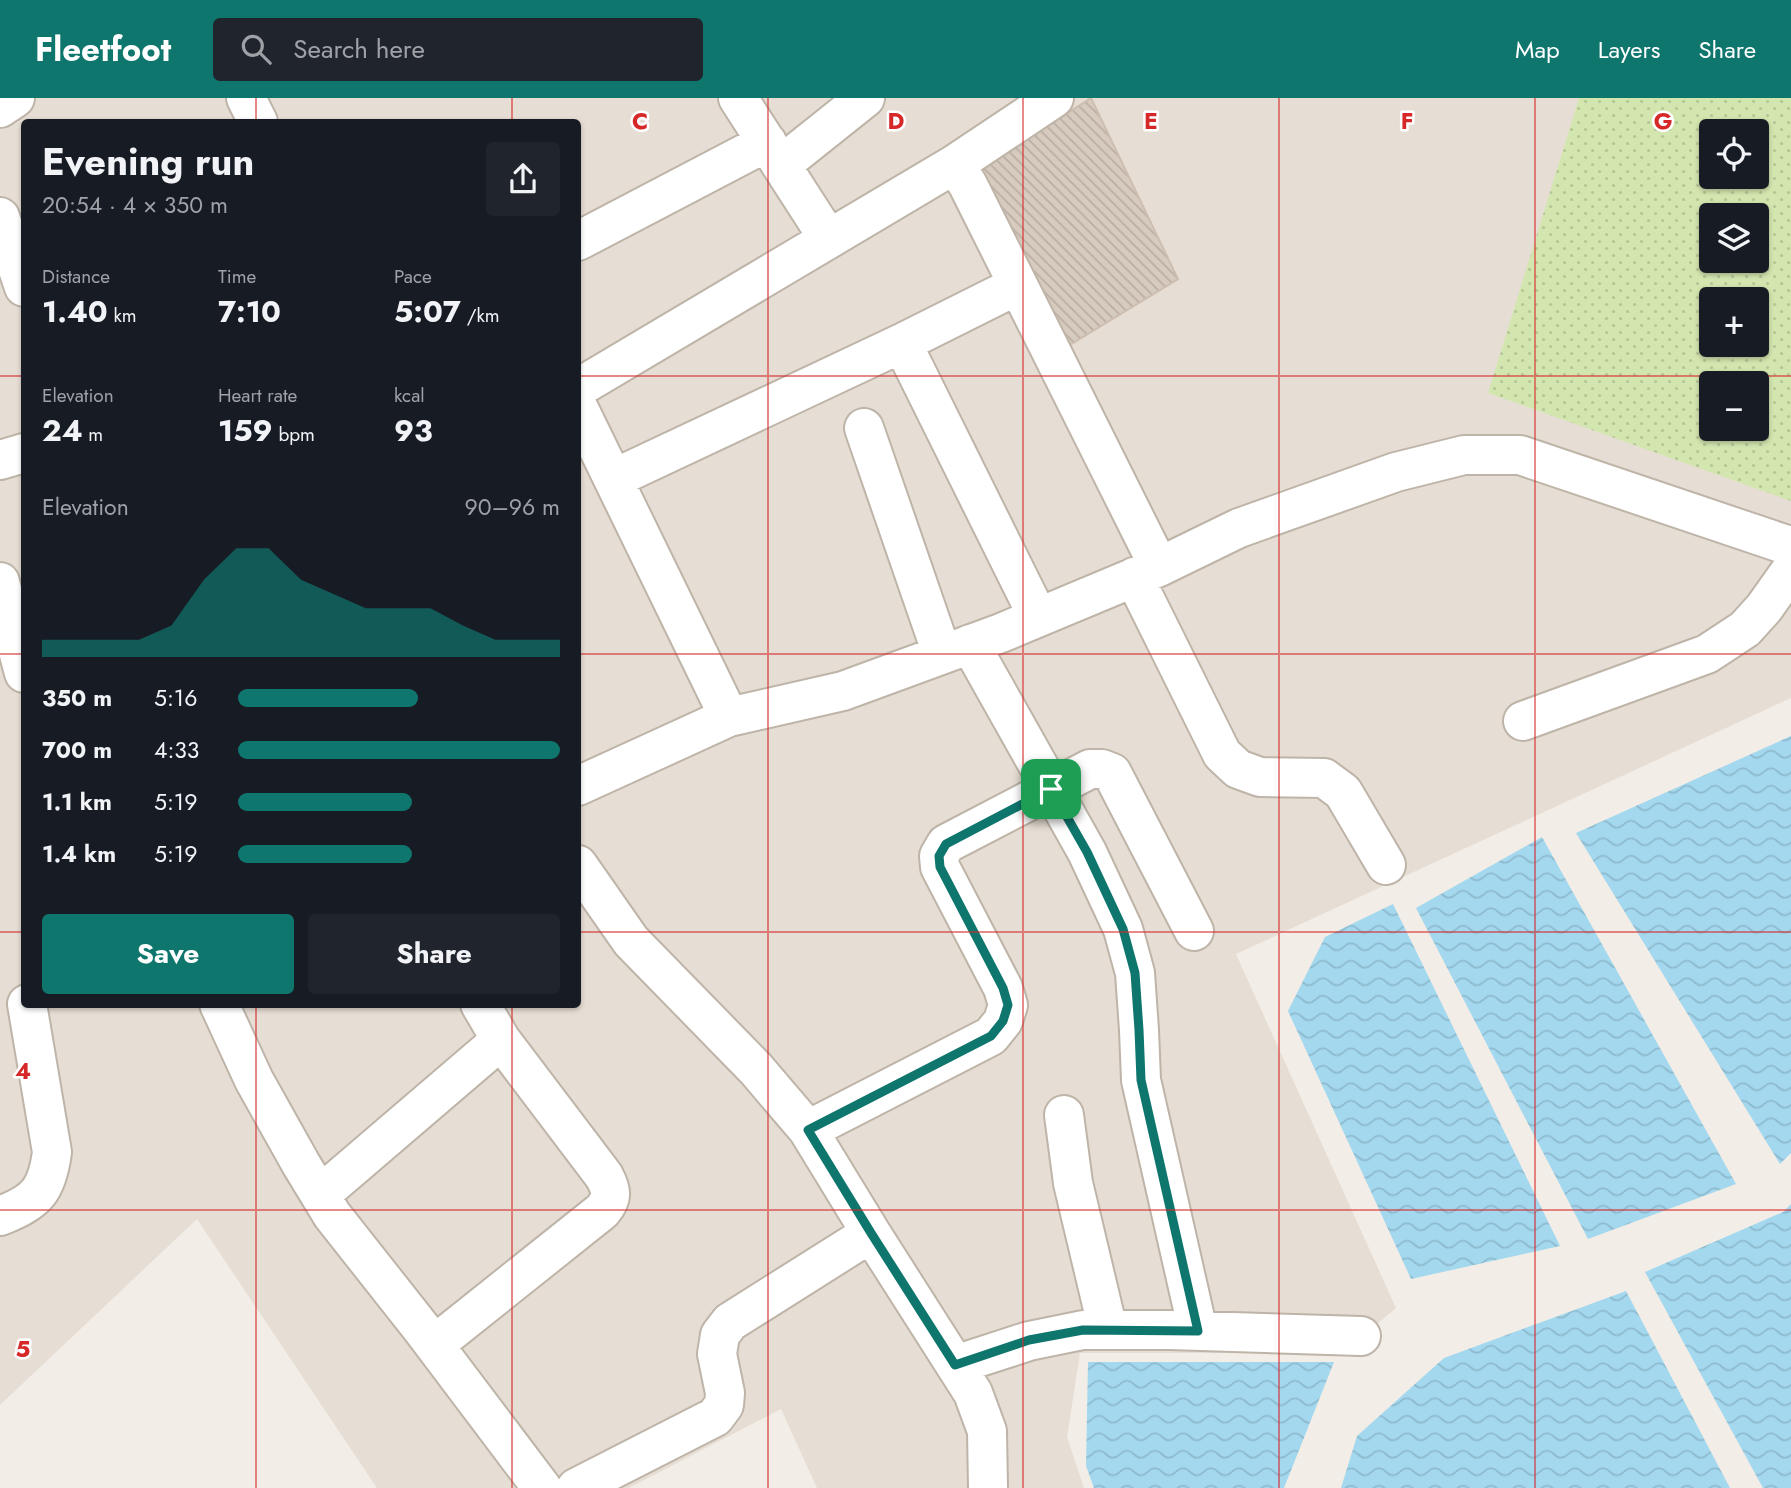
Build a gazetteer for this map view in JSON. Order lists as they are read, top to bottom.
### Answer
{
  "page": {
    "header": "Fleetfoot",
    "search": "Search here",
    "nav": ["Map", "Layers", "Share"],
    "map_buttons": ["+", "−"],
    "heading": ["Evening run", "20:54 · 4 × 350 m"],
    "stats": [
      ["Distance", "1.40 km"],
      ["Time", "7:10"],
      ["Pace", "5:07 /km"],
      ["Elevation", "24 m"],
      ["Heart rate", "159 bpm"],
      ["kcal", "93"]
    ],
    "chart": ["Elevation", "90–96 m"],
    "list": [
      {
        "name": "350 m",
        "note": "5:16"
      },
      {
        "name": "700 m",
        "note": "4:33"
      },
      {
        "name": "1.1 km",
        "note": "5:19"
      },
      {
        "name": "1.4 km",
        "note": "5:19"
      }
    ],
    "buttons": ["Save", "Share"]
  },
  "grid": {
    "columns": [
      "C",
      "D",
      "E",
      "F",
      "G"
    ],
    "rows": ["4", "5"]
  }
}
